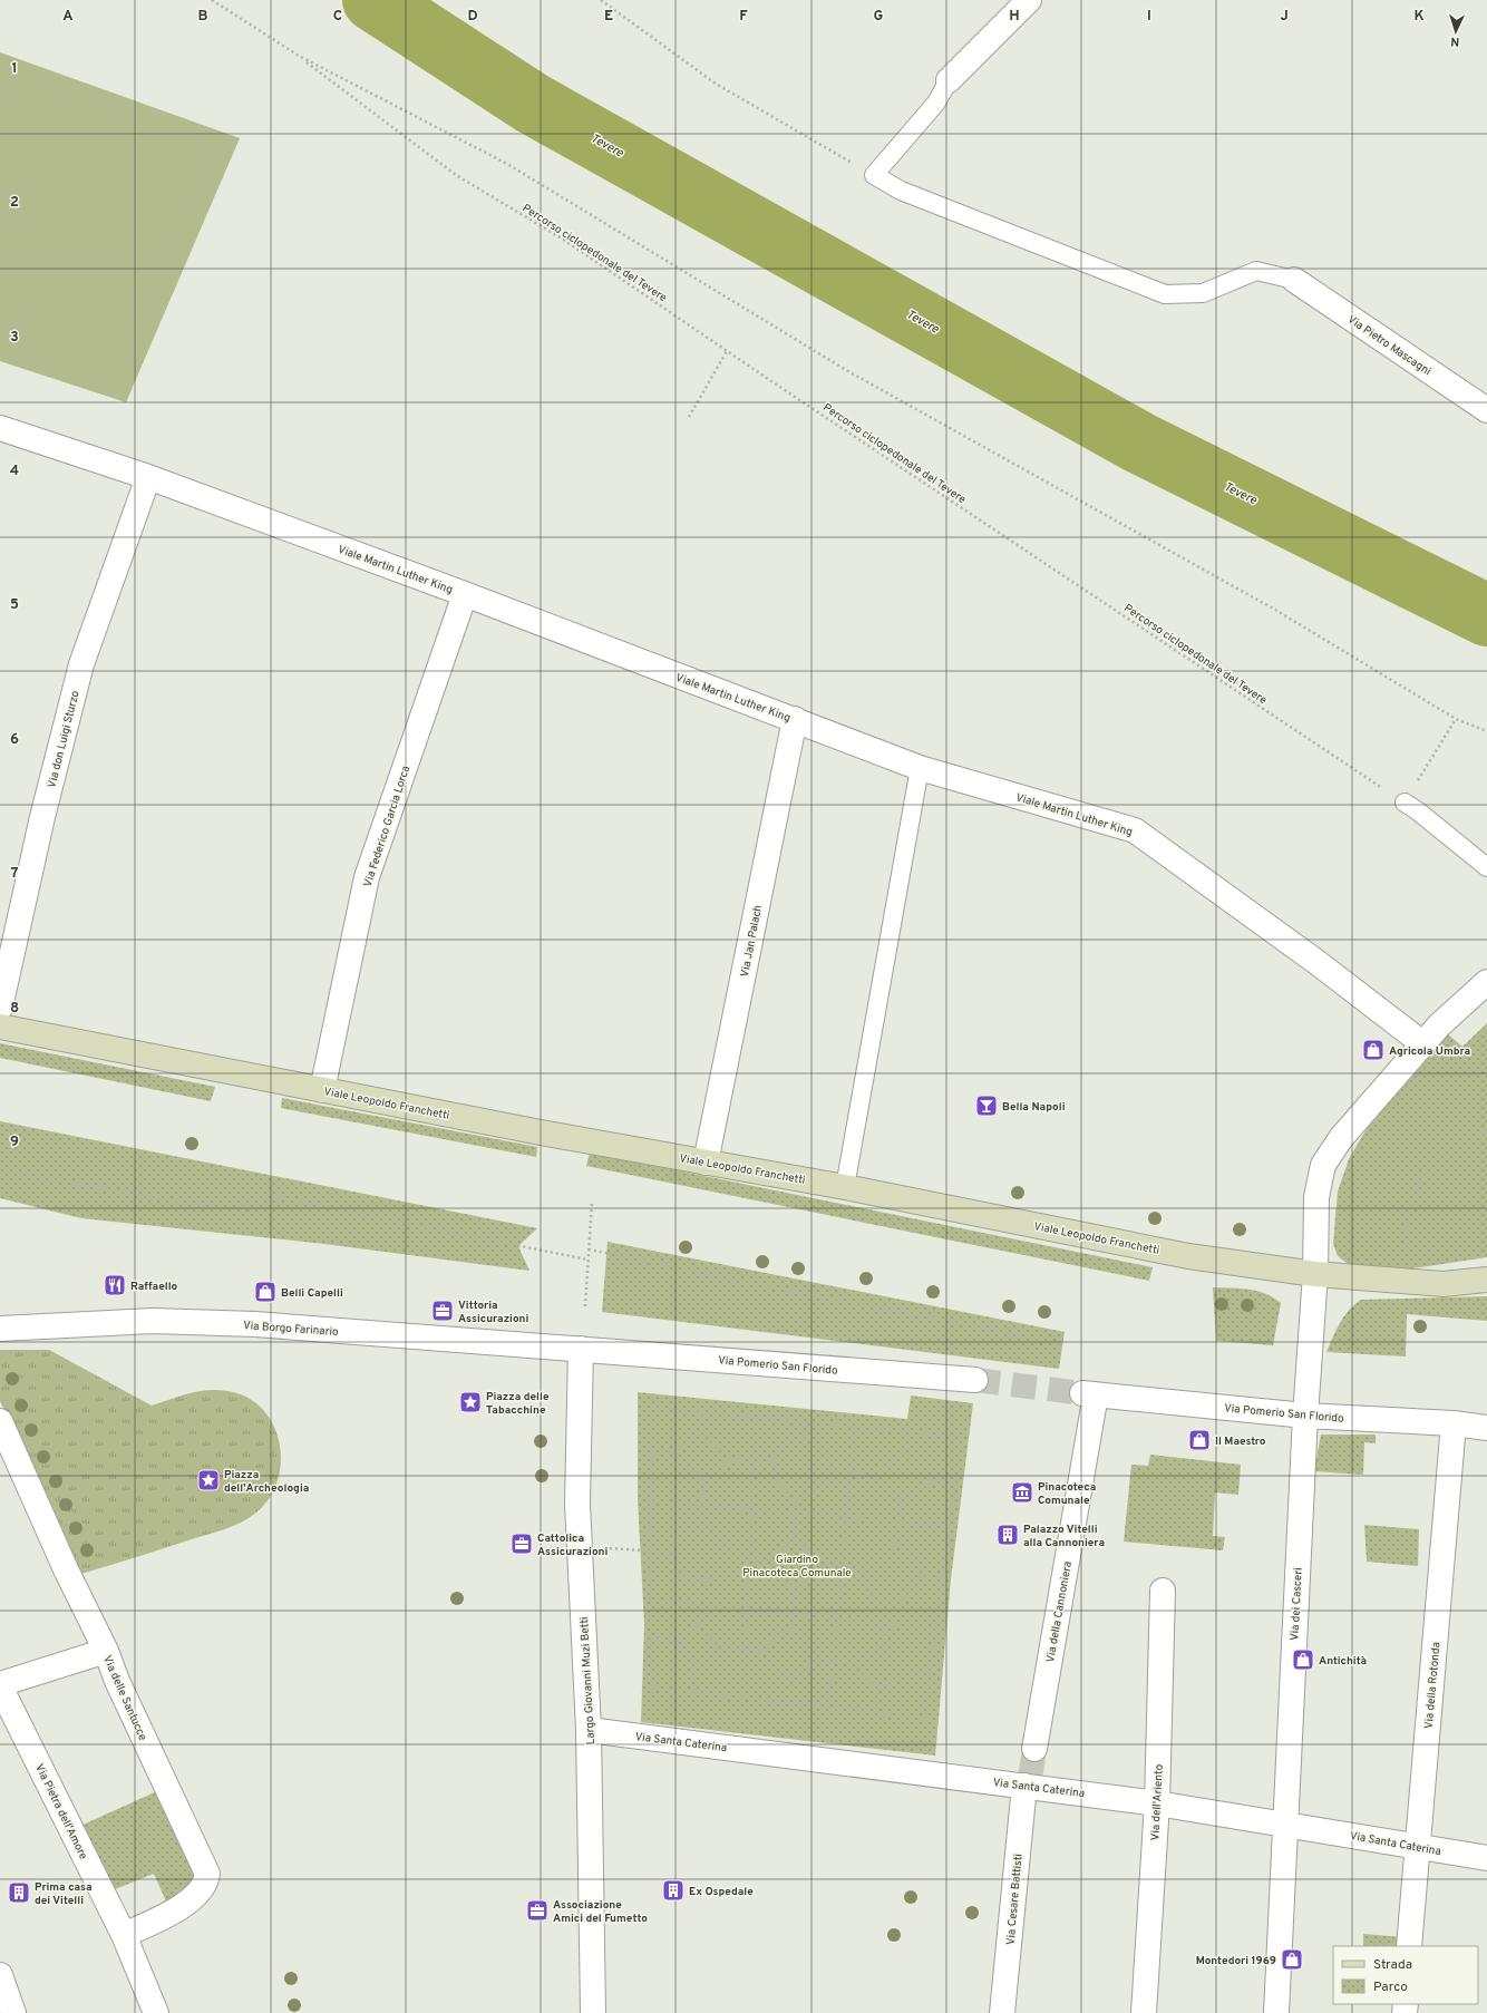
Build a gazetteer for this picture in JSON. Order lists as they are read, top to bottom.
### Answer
{
  "streets": {
    "main road": ["Viale Leopoldo Franchetti"],
    "street": [
      "Via Pietro Mascagni",
      "Viale Martin Luther King",
      "Via don Luigi Sturzo",
      "Via Federico Garcia Lorca",
      "Via Jan Palach",
      "Via Borgo Farinario",
      "Via Pomerio San Florido",
      "Via dei Casceri",
      "Via della Cannoniera",
      "Largo Giovanni Muzi Betti",
      "Via della Rotonda",
      "Via delle Santucce",
      "Via Santa Caterina",
      "Via dell'Ariento",
      "Via Pietra dell'Amore",
      "Via Cesare Battisti"
    ],
    "path": ["Percorso ciclopedonale del Tevere"]
  },
  "crossings": [
    ["Viale Martin Luther King", "Via don Luigi Sturzo"],
    ["Viale Martin Luther King", "Via Federico Garcia Lorca"],
    ["Viale Martin Luther King", "Via Jan Palach"],
    ["Viale Martin Luther King", "Via dei Casceri"],
    ["Via Federico Garcia Lorca", "Viale Leopoldo Franchetti"],
    ["Via Jan Palach", "Viale Leopoldo Franchetti"],
    ["Viale Leopoldo Franchetti", "Via dei Casceri"],
    ["Via Borgo Farinario", "Via Pomerio San Florido"],
    ["Via Borgo Farinario", "Largo Giovanni Muzi Betti"],
    ["Via Pomerio San Florido", "Via dei Casceri"],
    ["Via Pomerio San Florido", "Via della Cannoniera"],
    ["Via Pomerio San Florido", "Largo Giovanni Muzi Betti"],
    ["Via Pomerio San Florido", "Via della Rotonda"],
    ["Via dei Casceri", "Via Santa Caterina"],
    ["Largo Giovanni Muzi Betti", "Via Santa Caterina"],
    ["Via della Rotonda", "Via Santa Caterina"],
    ["Via delle Santucce", "Via Pietra dell'Amore"],
    ["Via Santa Caterina", "Via dell'Ariento"],
    ["Via Santa Caterina", "Via Cesare Battisti"]
  ],
  "water": ["Tevere"],
  "parks": ["Giardino Pinacoteca Comunale"],
  "places": {
    "shop": [
      "Agricola Umbra",
      "Belli Capelli",
      "Il Maestro",
      "Antichità",
      "Montedori 1969"
    ],
    "bar": ["Bella Napoli"],
    "restaurant": ["Raffaello"],
    "office": ["Vittoria Assicurazioni", "Cattolica Assicurazioni", "Associazione Amici del Fumetto"],
    "place": ["Piazza delle Tabacchine", "Piazza dell'Archeologia"],
    "museum": ["Pinacoteca Comunale"],
    "building": ["Palazzo Vitelli alla Cannoniera", "Ex Ospedale", "Prima casa dei Vitelli"]
  },
  "legend": ["Strada", "Parco"],
  "north": "bottom",
  "grid": {
    "columns": [
      "A",
      "B",
      "C",
      "D",
      "E",
      "F",
      "G",
      "H",
      "I",
      "J",
      "K"
    ],
    "rows": [
      "1",
      "2",
      "3",
      "4",
      "5",
      "6",
      "7",
      "8",
      "9"
    ]
  }
}
